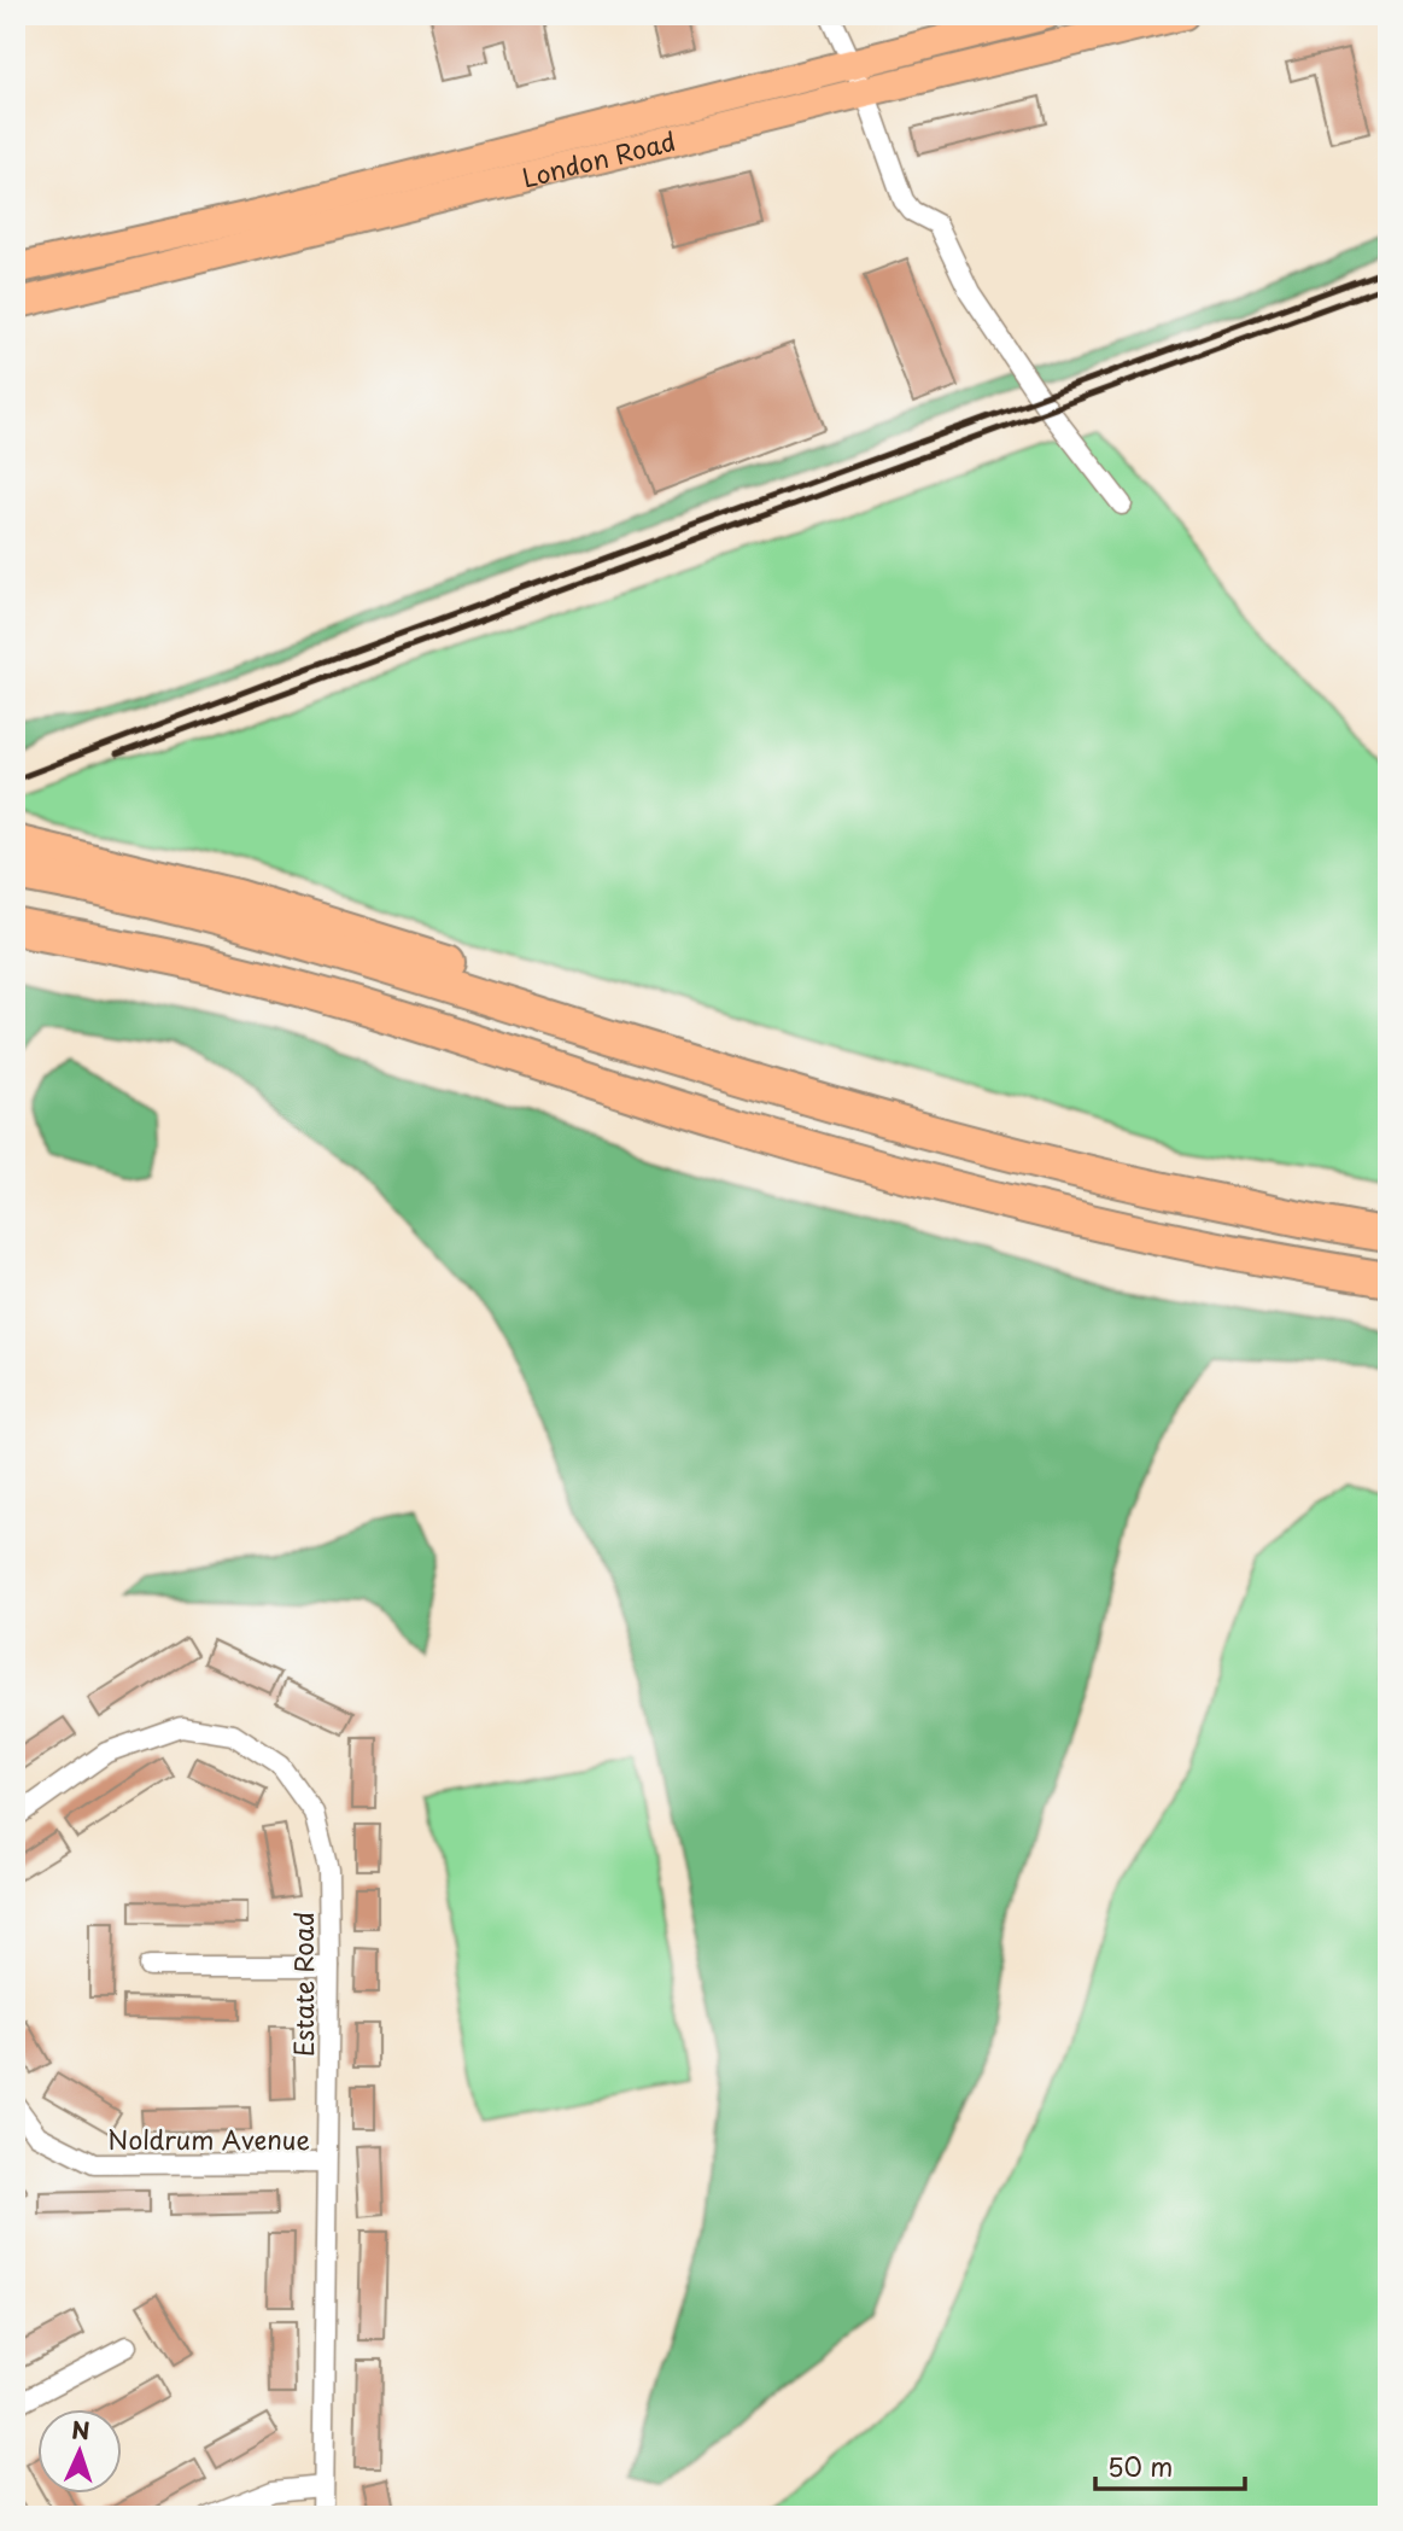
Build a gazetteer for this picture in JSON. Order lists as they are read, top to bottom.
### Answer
{
  "streets": {
    "main road": ["London Road"],
    "street": ["Estate Road", "Noldrum Avenue"]
  },
  "crossings": [
    ["Estate Road", "Noldrum Avenue"]
  ],
  "scale_bar": "50 m",
  "north": "top"
}
